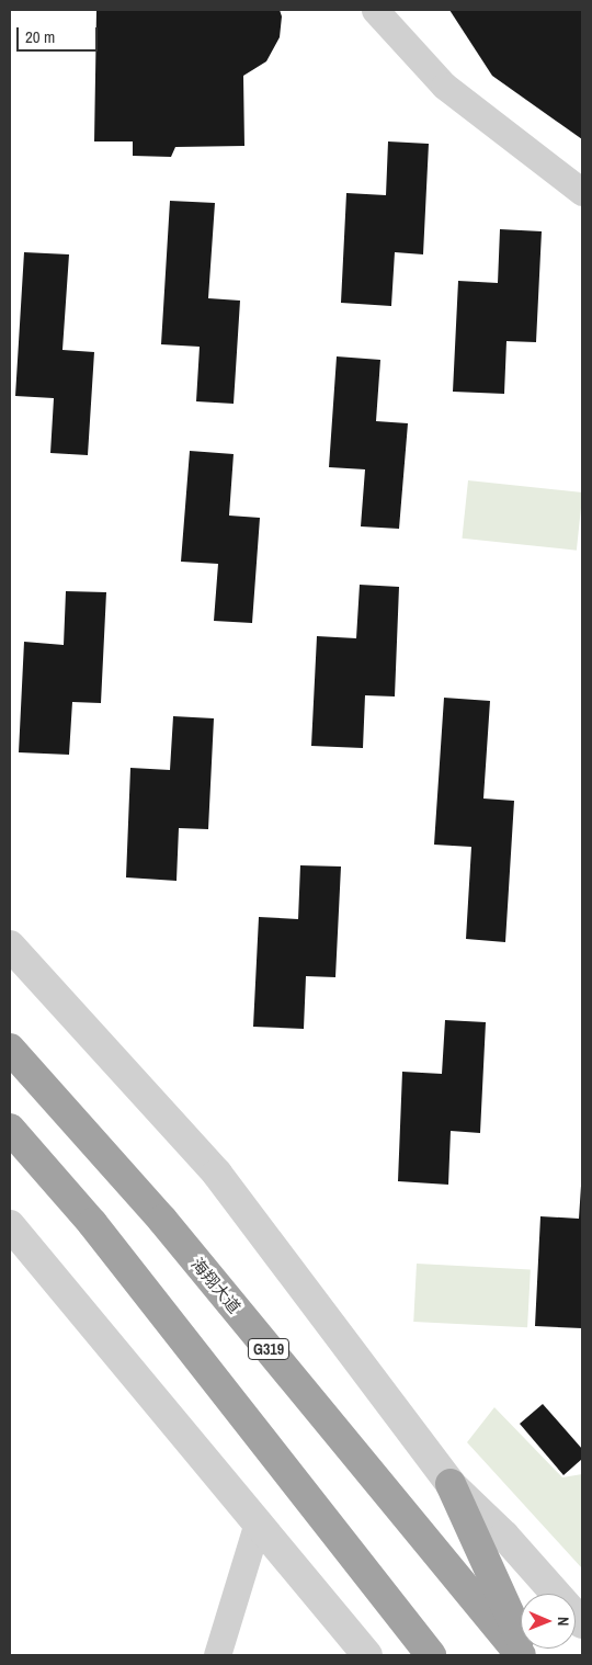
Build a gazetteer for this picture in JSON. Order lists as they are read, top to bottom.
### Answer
{
  "streets": {
    "highway": ["海翔大道", "G319"]
  },
  "scale_bar": "20 m",
  "north": "right"
}
